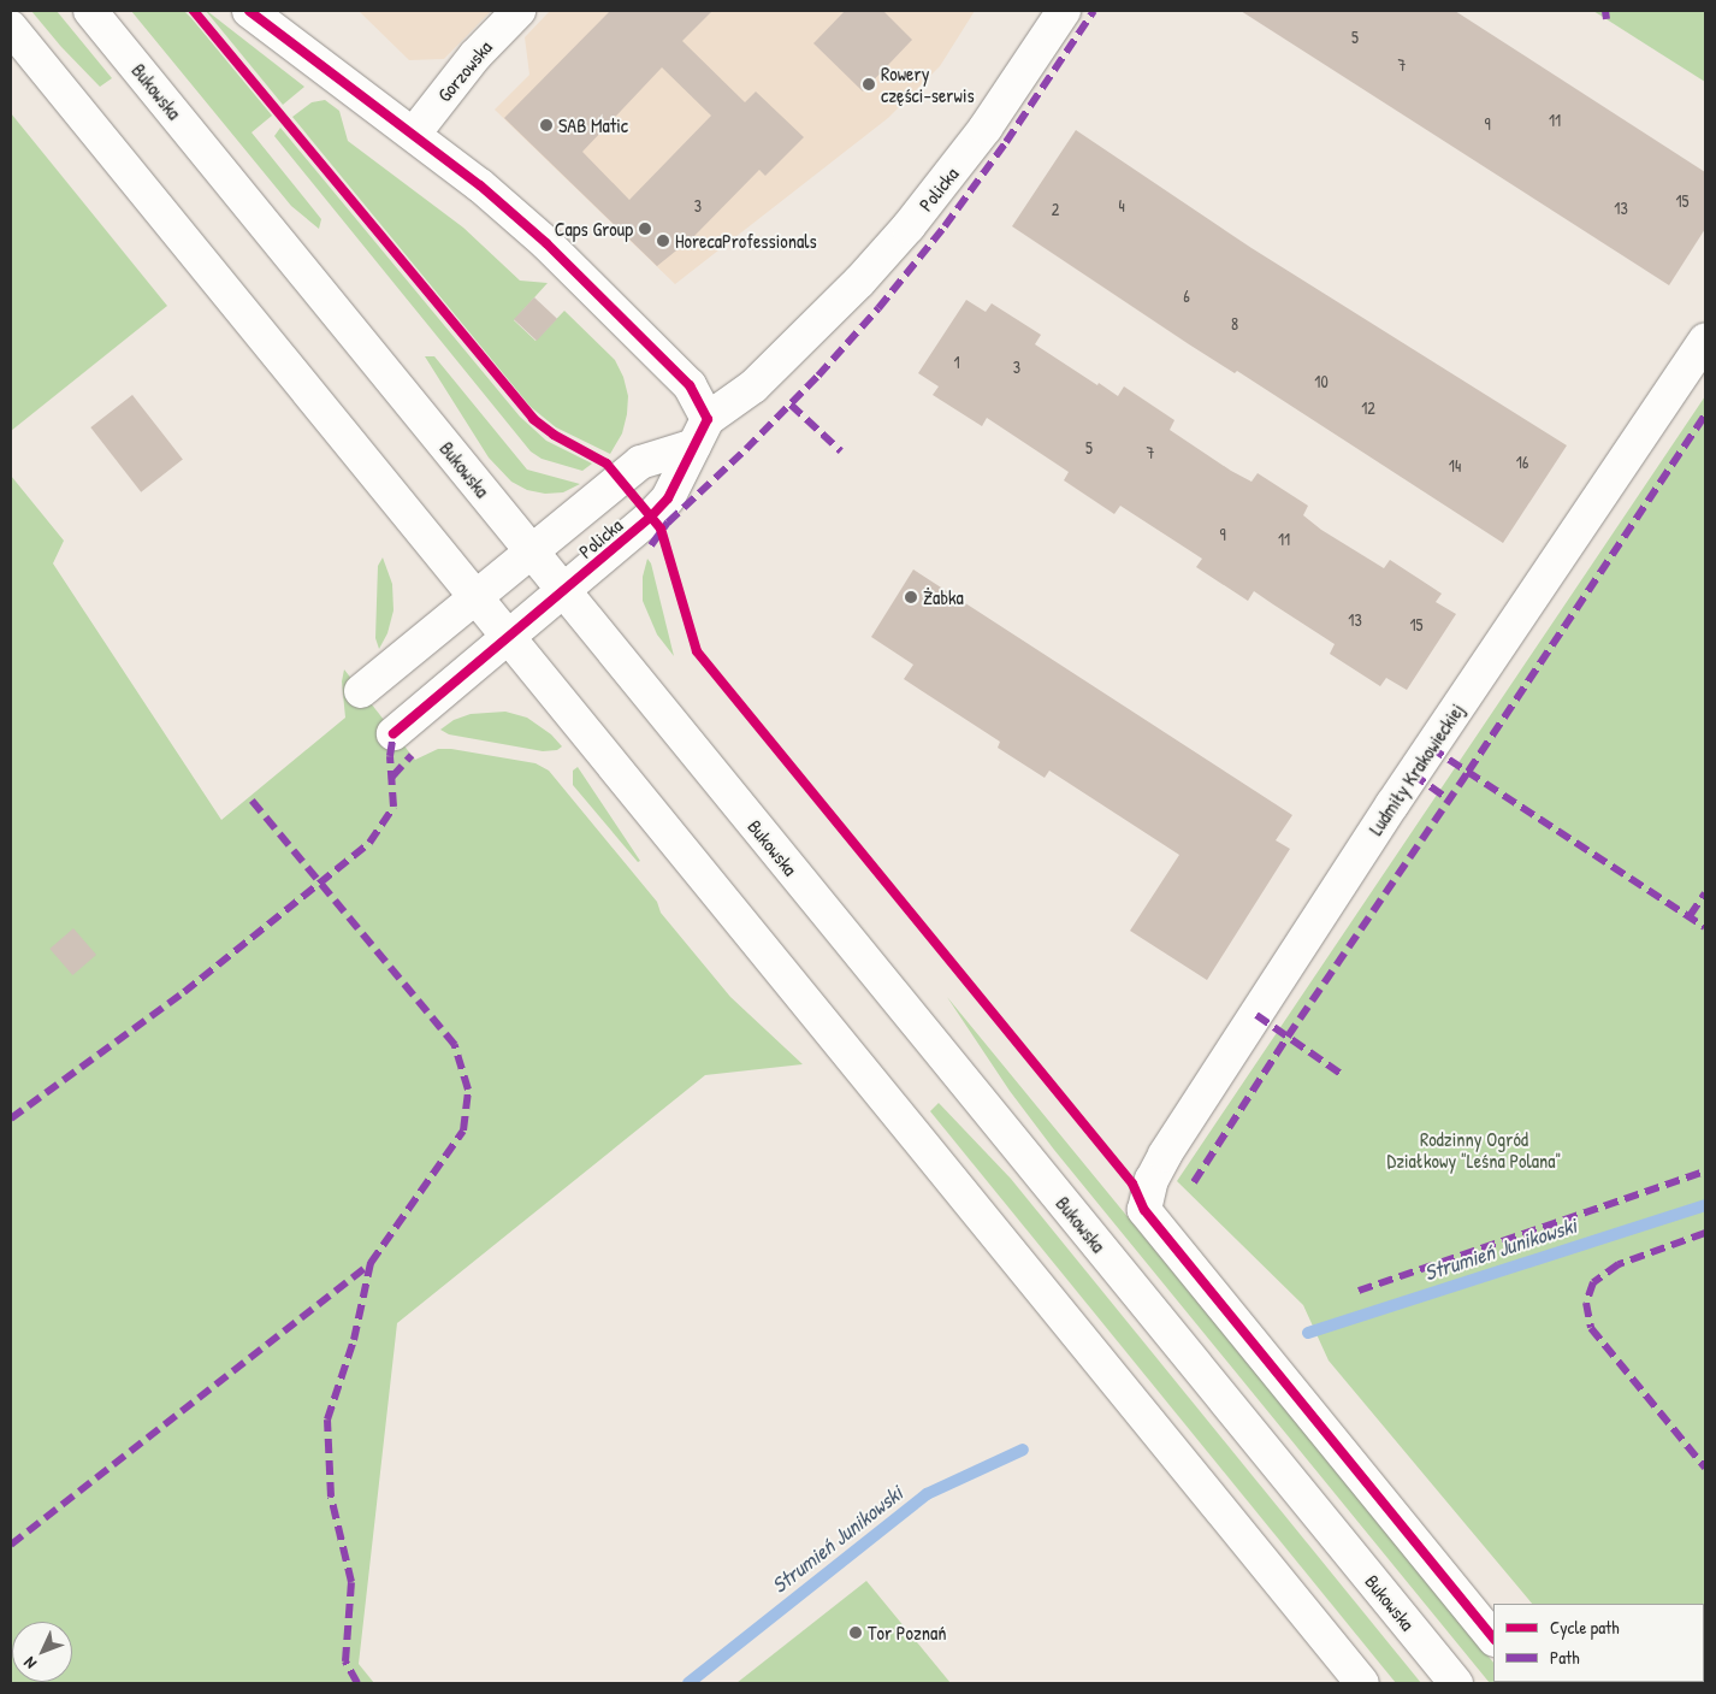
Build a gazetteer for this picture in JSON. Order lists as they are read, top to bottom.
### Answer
{
  "streets": {
    "main road": [
      "Gorzowska",
      "Bukowska",
      "Policka",
      "Ludmiły Krakowieckiej"
    ]
  },
  "crossings": [
    ["Bukowska", "Policka"]
  ],
  "water": ["Strumień Junikowski"],
  "parks": ["Rodzinny Ogród Działkowy \"Leśna Polana\""],
  "places": [
    "Rowery części-serwis",
    "SAB Matic",
    "Caps Group",
    "HorecaProfessionals",
    "Żabka",
    "Tor Poznań"
  ],
  "house_numbers": [
    "5",
    "7",
    "11",
    "9",
    "15",
    "3",
    "4",
    "13",
    "2",
    "6",
    "8",
    "1",
    "3",
    "10",
    "12",
    "5",
    "7",
    "16",
    "14",
    "9",
    "11",
    "13",
    "15"
  ],
  "legend": ["Cycle path", "Path"],
  "north": "bottom left"
}
